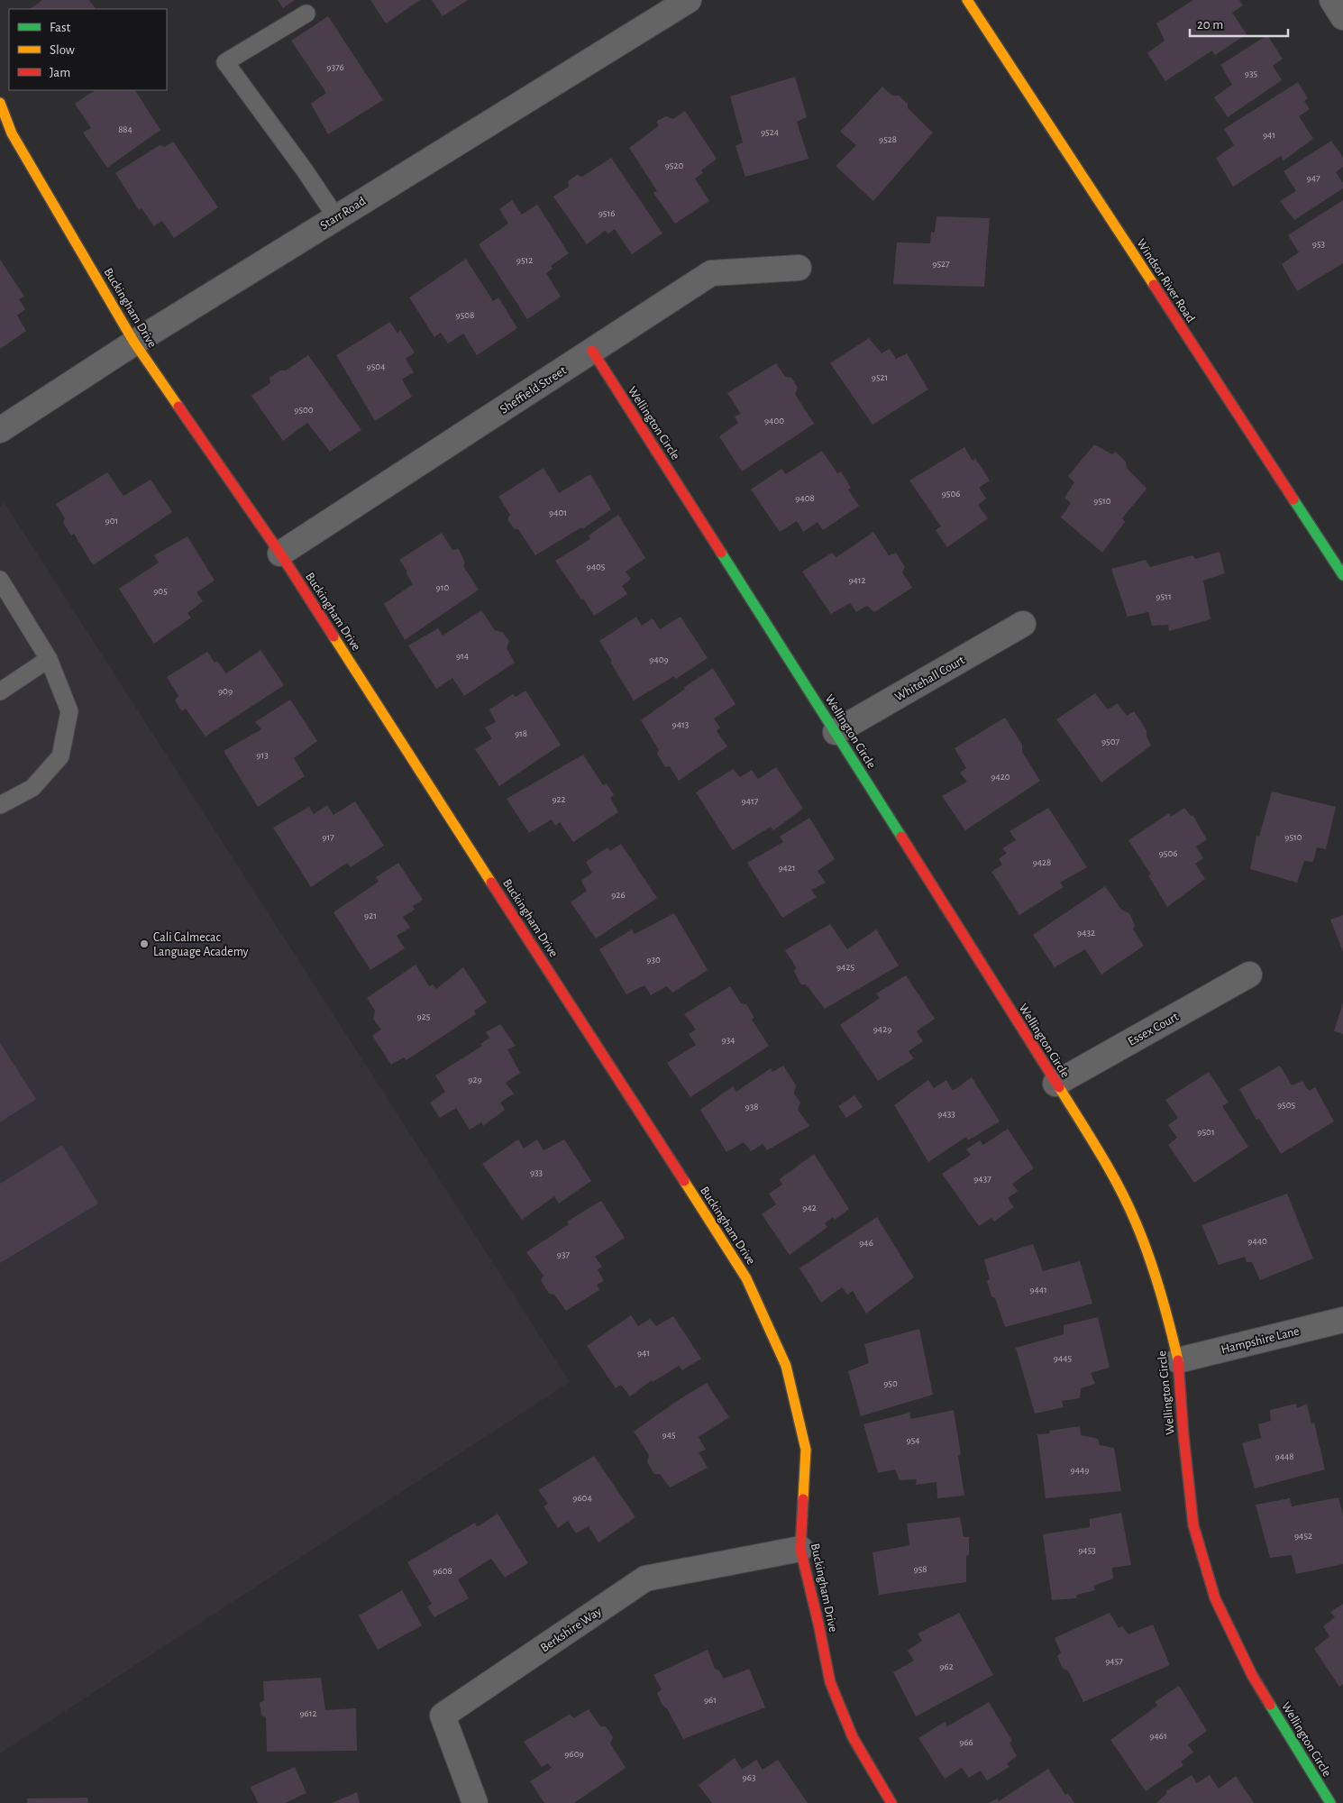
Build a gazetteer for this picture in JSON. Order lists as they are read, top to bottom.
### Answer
{
  "streets": {
    "street": [
      "Starr Road",
      "Windsor River Road",
      "Buckingham Drive",
      "Sheffield Street",
      "Wellington Circle",
      "Whitehall Court",
      "Essex Court",
      "Hampshire Lane",
      "Berkshire Way"
    ]
  },
  "crossings": [
    ["Starr Road", "Buckingham Drive"],
    ["Buckingham Drive", "Sheffield Street"],
    ["Buckingham Drive", "Berkshire Way"],
    ["Sheffield Street", "Wellington Circle"],
    ["Wellington Circle", "Whitehall Court"],
    ["Wellington Circle", "Essex Court"],
    ["Wellington Circle", "Hampshire Lane"]
  ],
  "places": ["Cali Calmecac Language Academy"],
  "house_numbers": [
    "9376",
    "935",
    "884",
    "9524",
    "941",
    "9528",
    "9520",
    "947",
    "9516",
    "953",
    "9512",
    "9527",
    "9508",
    "9504",
    "9521",
    "9500",
    "9400",
    "9506",
    "9408",
    "9510",
    "9401",
    "901",
    "9405",
    "9412",
    "910",
    "905",
    "9511",
    "914",
    "9409",
    "909",
    "9413",
    "918",
    "9507",
    "913",
    "9420",
    "922",
    "9417",
    "917",
    "9510",
    "9506",
    "9428",
    "9421",
    "926",
    "921",
    "9432",
    "930",
    "9425",
    "925",
    "9429",
    "934",
    "929",
    "9505",
    "938",
    "9433",
    "9501",
    "933",
    "9437",
    "942",
    "9440",
    "946",
    "937",
    "9441",
    "941",
    "9445",
    "950",
    "945",
    "954",
    "9448",
    "9449",
    "9604",
    "9452",
    "9453",
    "958",
    "9608",
    "9457",
    "962",
    "961",
    "9612",
    "9461",
    "966",
    "9609",
    "963"
  ],
  "legend": ["Fast", "Slow", "Jam"],
  "scale_bar": "20 m"
}
